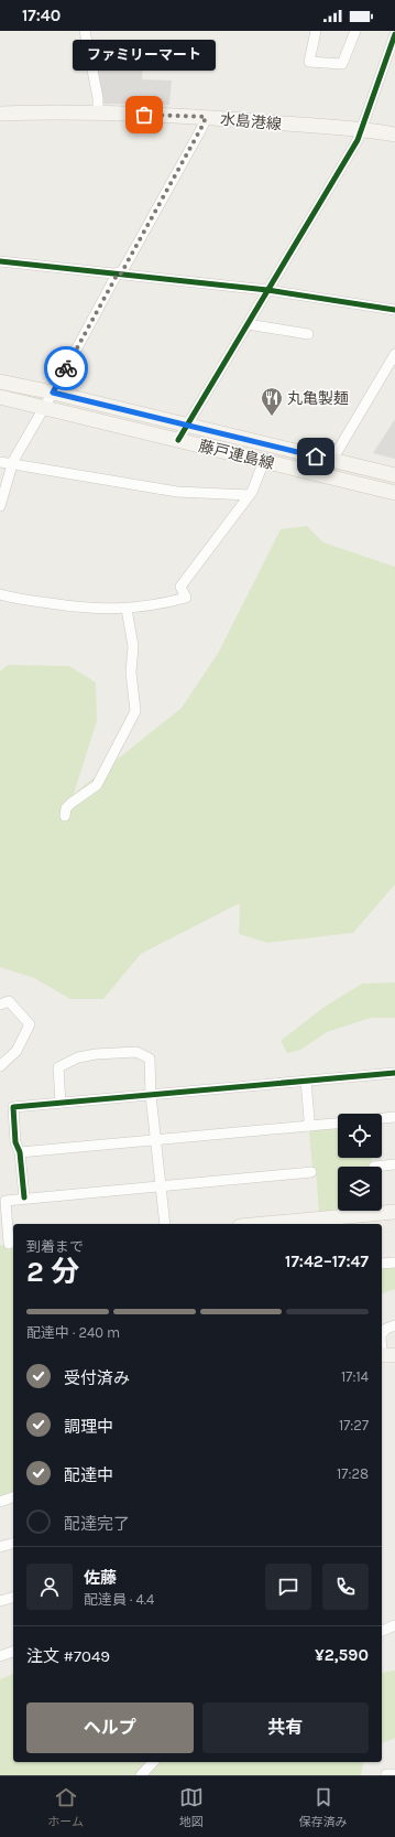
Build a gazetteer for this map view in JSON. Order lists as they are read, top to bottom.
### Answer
{
  "streets": {
    "main road": ["水島港線", "藤戸連島線"]
  },
  "places": {
    "other": ["ファミリーマート"],
    "restaurant": ["丸亀製麺"]
  },
  "page": {
    "status": "17:40",
    "bubble": "ファミリーマート",
    "heading": ["2 分", "到着まで", "17:42–17:47"],
    "panel": [
      "佐藤",
      "配達員 · 4.4",
      "注文 #7049",
      "¥2,590"
    ],
    "bar": "配達中 · 240 m",
    "list": [
      ["受付済み", "17:14"],
      ["調理中", "17:27"],
      ["配達中", "17:28"],
      "配達完了"
    ],
    "buttons": ["ヘルプ", "共有"],
    "tabs": ["ホーム", "地図", "保存済み"]
  }
}
